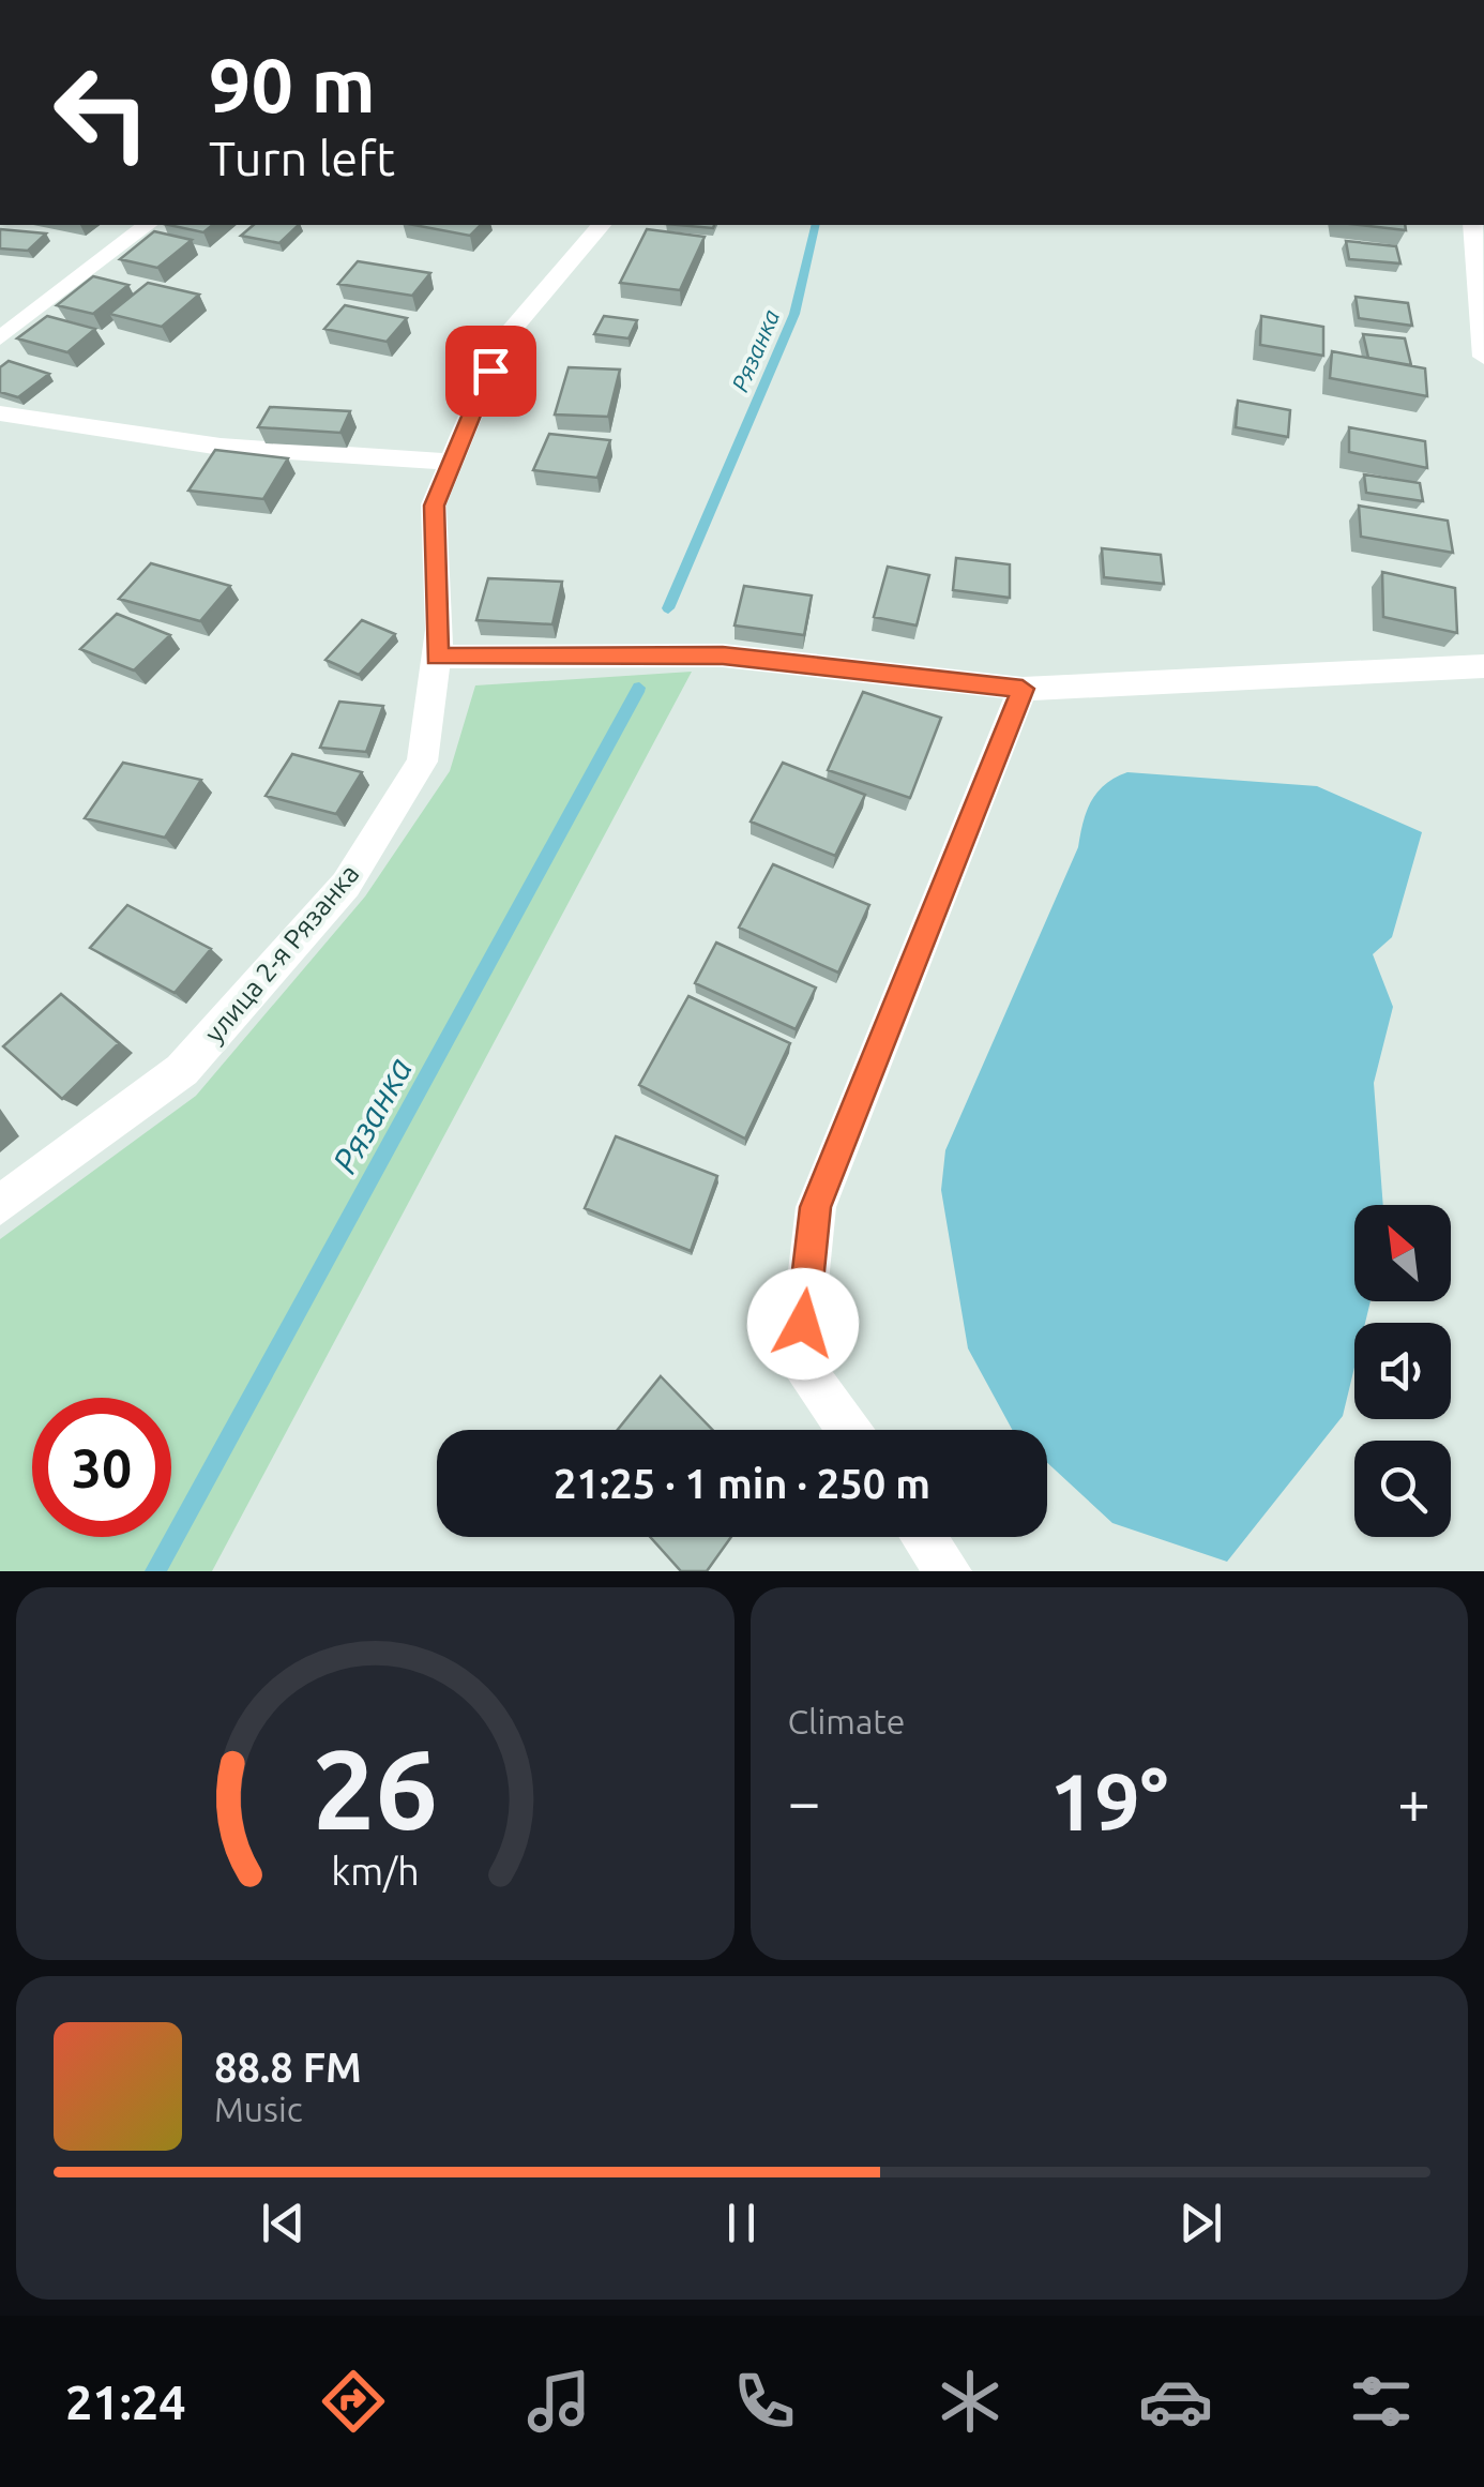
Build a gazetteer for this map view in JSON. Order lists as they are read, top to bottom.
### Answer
{
  "streets": {
    "street": ["улица 2-я Рязанка"]
  },
  "water": ["Рязанка"],
  "north": "top left",
  "page": {
    "turn": ["90 m", "Turn left"],
    "limit": "30",
    "trip": "21:25 · 1 min · 250 m",
    "tile": "Climate",
    "heat": ["−", "19°", "+"],
    "song": ["88.8 FM", "Music"],
    "tabs": "21:24",
    "gauge": ["26", "km/h"]
  }
}
